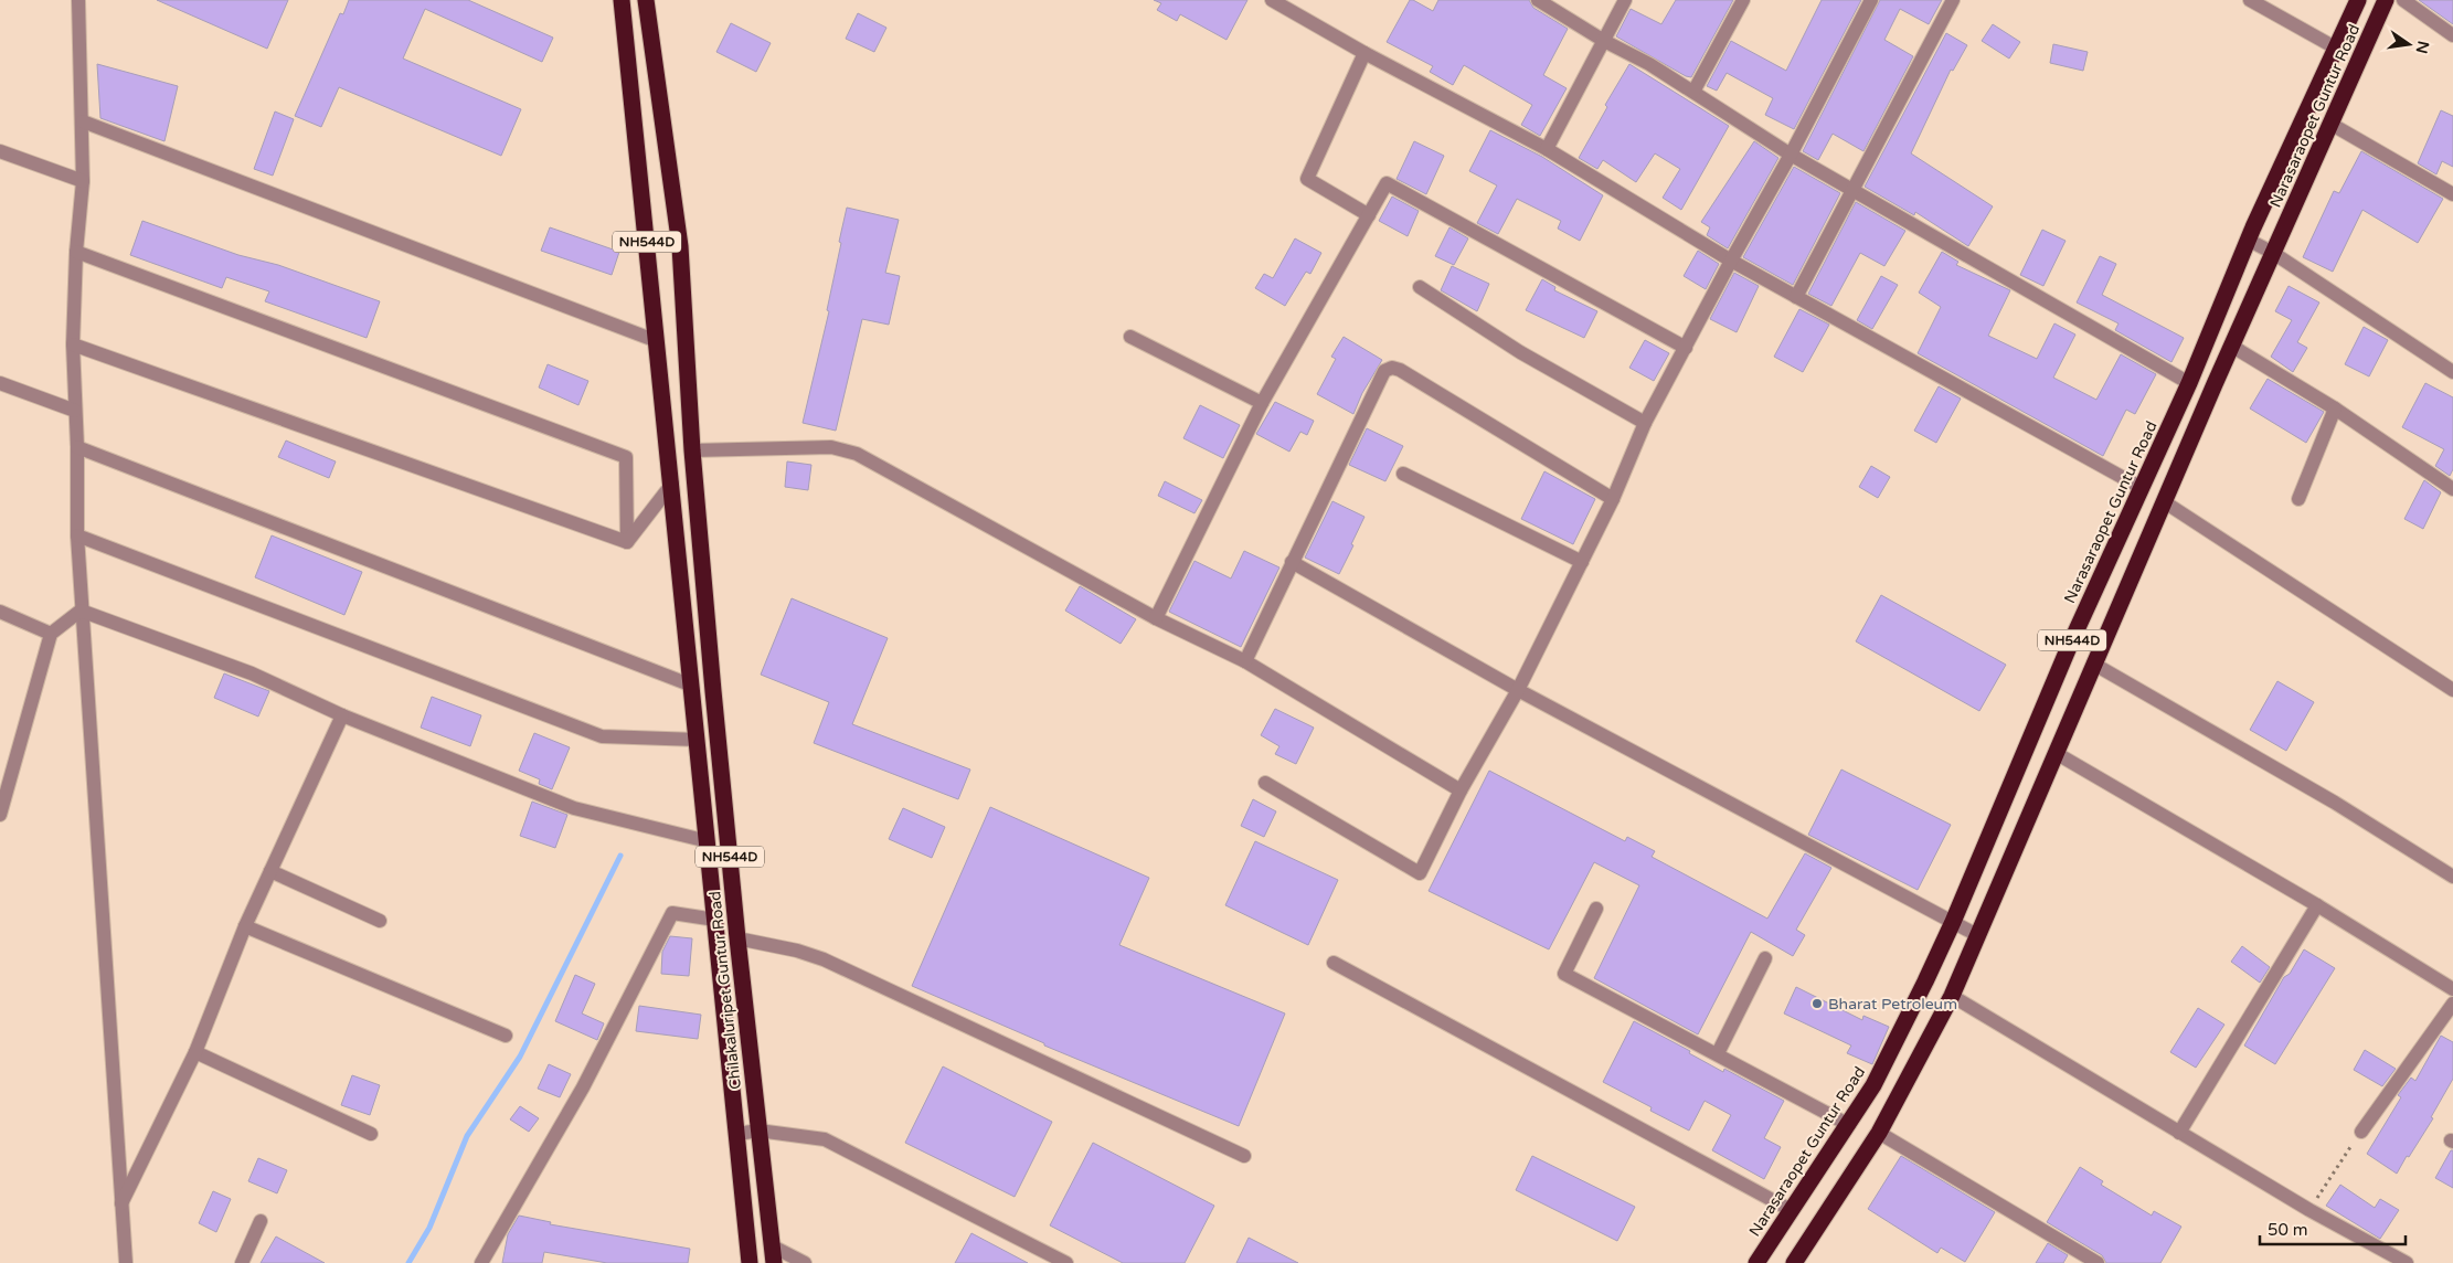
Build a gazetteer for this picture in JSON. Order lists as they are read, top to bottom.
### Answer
{
  "streets": {
    "highway": ["Narasaraopet Guntur Road", "NH544D", "Chilakaluripet Guntur Road"]
  },
  "crossings": [
    ["NH544D", "Chilakaluripet Guntur Road"]
  ],
  "places": ["Bharat Petroleum"],
  "scale_bar": "50 m",
  "north": "right"
}
